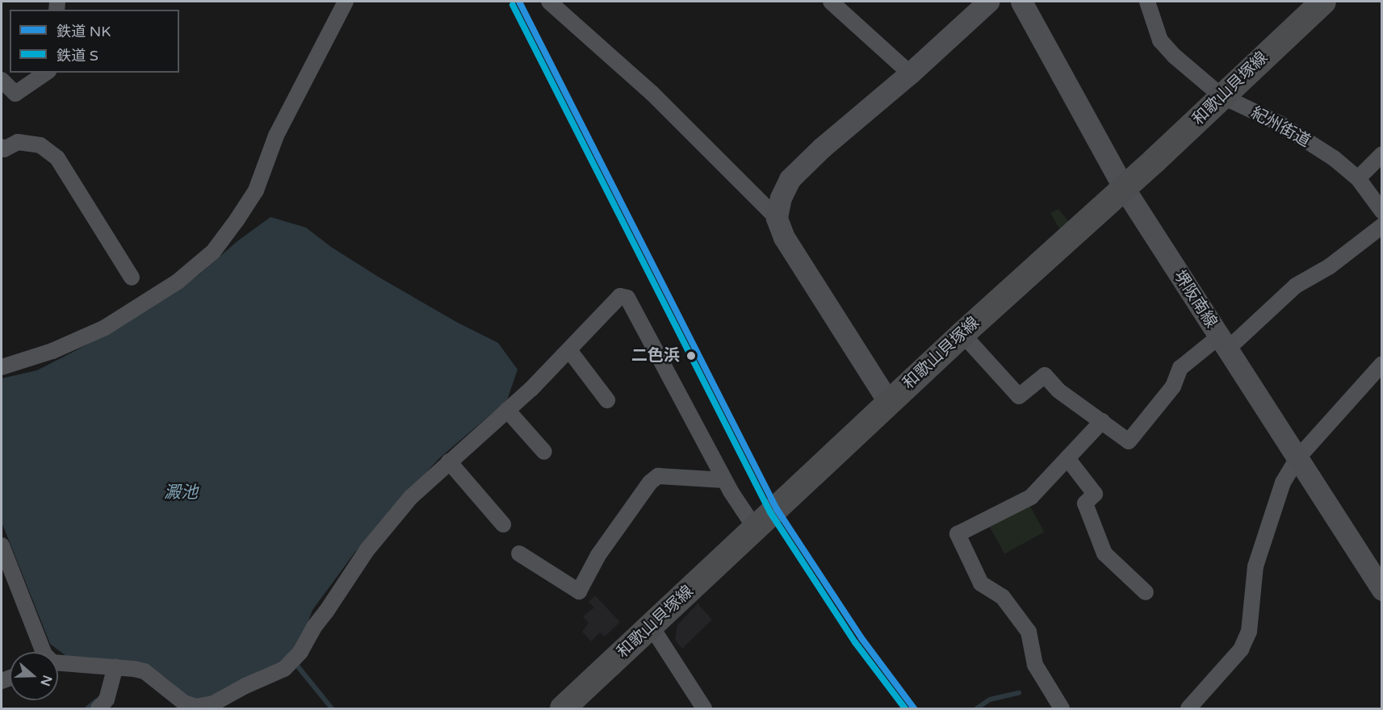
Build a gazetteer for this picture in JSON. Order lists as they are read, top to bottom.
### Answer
{
  "streets": {
    "main road": ["和歌山貝塚線", "堺阪南線"],
    "street": ["紀州街道"]
  },
  "crossings": [
    ["和歌山貝塚線", "紀州街道"],
    ["和歌山貝塚線", "堺阪南線"]
  ],
  "water": ["澱池"],
  "places": ["二色浜"],
  "lines": ["rail line NK", "rail line S"],
  "legend": ["鉄道 NK", "鉄道 S"],
  "north": "right"
}
